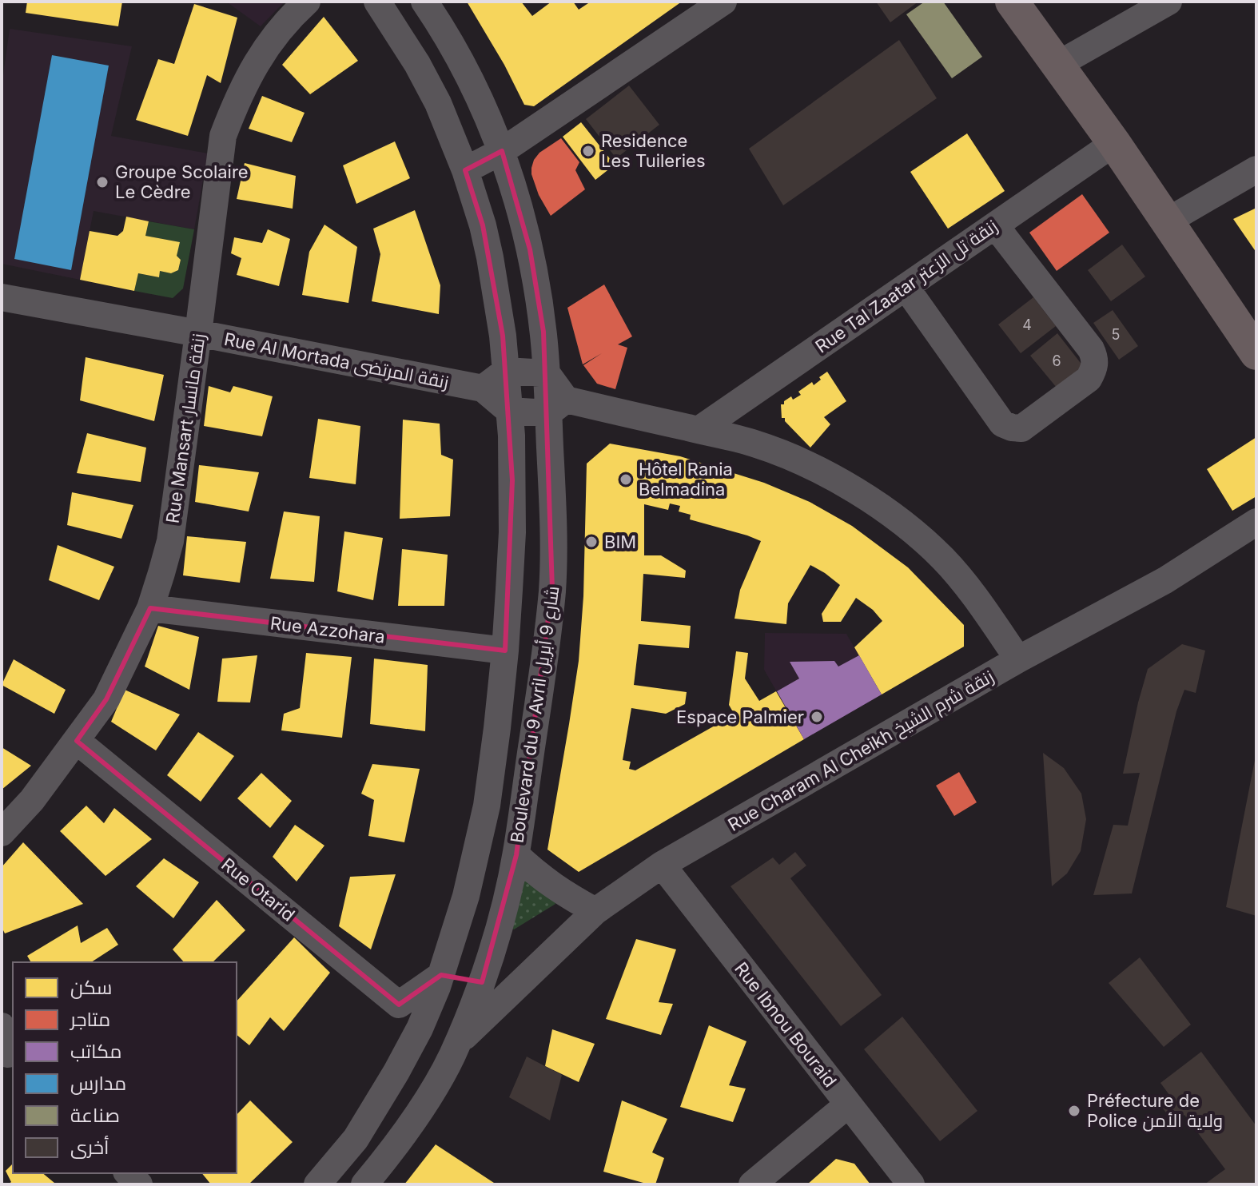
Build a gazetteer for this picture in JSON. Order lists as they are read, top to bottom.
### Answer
{
  "streets": {
    "street": [
      "Rue Tal Zaatar زنقة تل الزعتر",
      "Rue Al Mortada زنقة المرتضى",
      "Rue Mansart زنقة مانسار",
      "Rue Azzohara",
      "Boulevard du 9 Avril شارع 9 أبريل",
      "Rue Charam Al Cheikh زنقة شرم الشيخ",
      "Rue Otarid",
      "Rue Ibnou Bouraid"
    ]
  },
  "crossings": [
    ["Rue Al Mortada زنقة المرتضى", "Rue Mansart زنقة مانسار"],
    ["Rue Al Mortada زنقة المرتضى", "Boulevard du 9 Avril شارع 9 أبريل"],
    ["Rue Mansart زنقة مانسار", "Rue Azzohara"],
    ["Rue Mansart زنقة مانسار", "Rue Otarid"],
    ["Rue Azzohara", "Boulevard du 9 Avril شارع 9 أبريل"],
    ["Boulevard du 9 Avril شارع 9 أبريل", "Rue Charam Al Cheikh زنقة شرم الشيخ"],
    ["Boulevard du 9 Avril شارع 9 أبريل", "Rue Otarid"],
    ["Rue Charam Al Cheikh زنقة شرم الشيخ", "Rue Ibnou Bouraid"]
  ],
  "places": [
    "Residence Les Tuileries",
    "Groupe Scolaire Le Cèdre",
    "Hôtel Rania Belmadina",
    "BIM",
    "Espace Palmier",
    "Préfecture de Police ولاية الأمن"
  ],
  "house_numbers": ["4", "5", "6"],
  "legend": [
    "سكن",
    "متاجر",
    "مكاتب",
    "مدارس",
    "صناعة",
    "أخرى"
  ]
}
